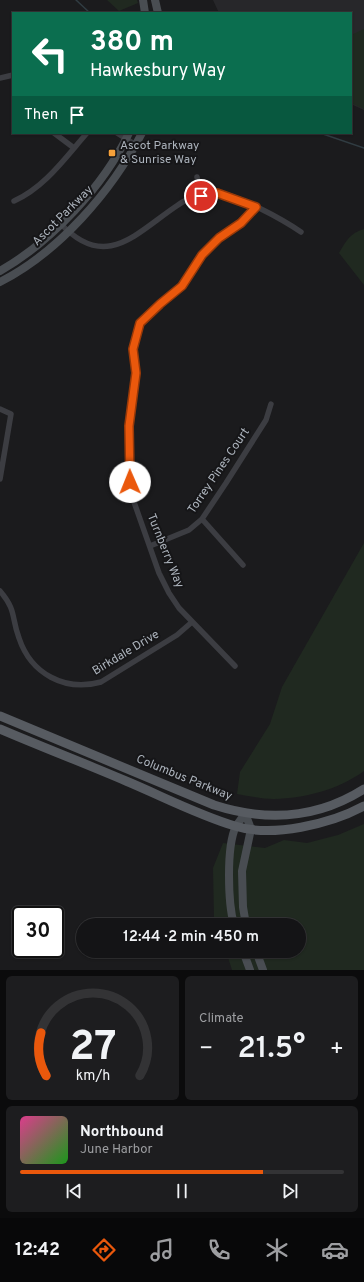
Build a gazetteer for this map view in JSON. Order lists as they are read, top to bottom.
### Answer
{
  "streets": {
    "main road": ["Ascot Parkway", "Columbus Parkway"],
    "street": ["Torrey Pines Court", "Turnberry Way", "Birkdale Drive"]
  },
  "crossings": [
    ["Torrey Pines Court", "Turnberry Way"],
    ["Turnberry Way", "Birkdale Drive"]
  ],
  "places": {
    "transit": ["Ascot Parkway & Sunrise Way"]
  },
  "page": {
    "turn": ["380 m", "Hawkesbury Way"],
    "then": "Then",
    "limit": "30",
    "trip": "12:44 · 2 min · 450 m",
    "tile": "Climate",
    "heat": ["−", "21.5°", "+"],
    "song": ["Northbound", "June Harbor"],
    "tabs": "12:42",
    "gauge": ["27", "km/h"]
  }
}
